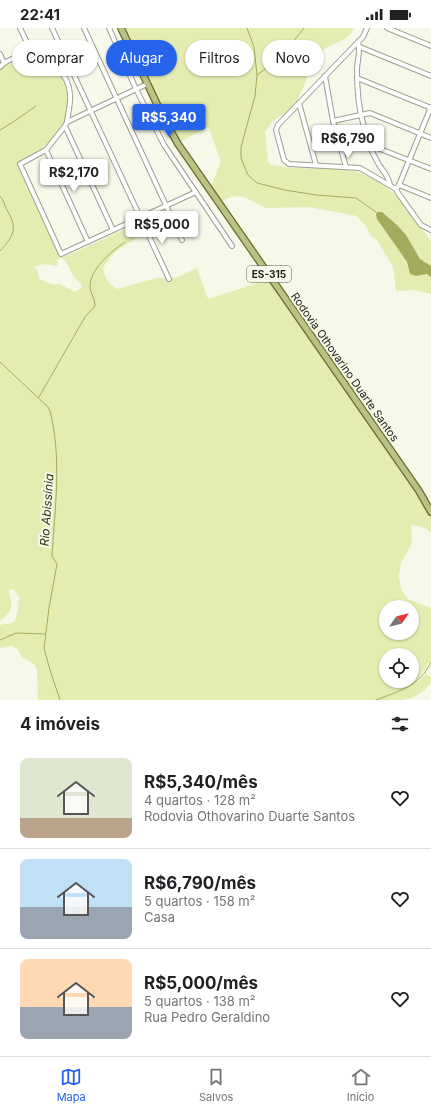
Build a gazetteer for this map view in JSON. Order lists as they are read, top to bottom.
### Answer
{
  "streets": {
    "main road": ["ES-315", "Rodovia Othovarino Duarte Santos"]
  },
  "water": ["Rio Abissínia"],
  "north": "top right",
  "page": {
    "status": "22:41",
    "chip": [
      "Comprar",
      "Alugar",
      "Filtros",
      "Novo"
    ],
    "price": [
      "R$5,340",
      "R$6,790",
      "R$2,170",
      "R$5,000"
    ],
    "heading": "4 imóveis",
    "list": [
      {
        "name": "R$5,340/mês",
        "note": "4 quartos · 128 m² · Rodovia Othovarino Duarte Santos"
      },
      {
        "name": "R$6,790/mês",
        "note": "5 quartos · 158 m² · Casa"
      },
      {
        "name": "R$5,000/mês",
        "note": "5 quartos · 138 m² · Rua Pedro Geraldino"
      }
    ],
    "tabs": ["Mapa", "Salvos", "Início"]
  }
}
